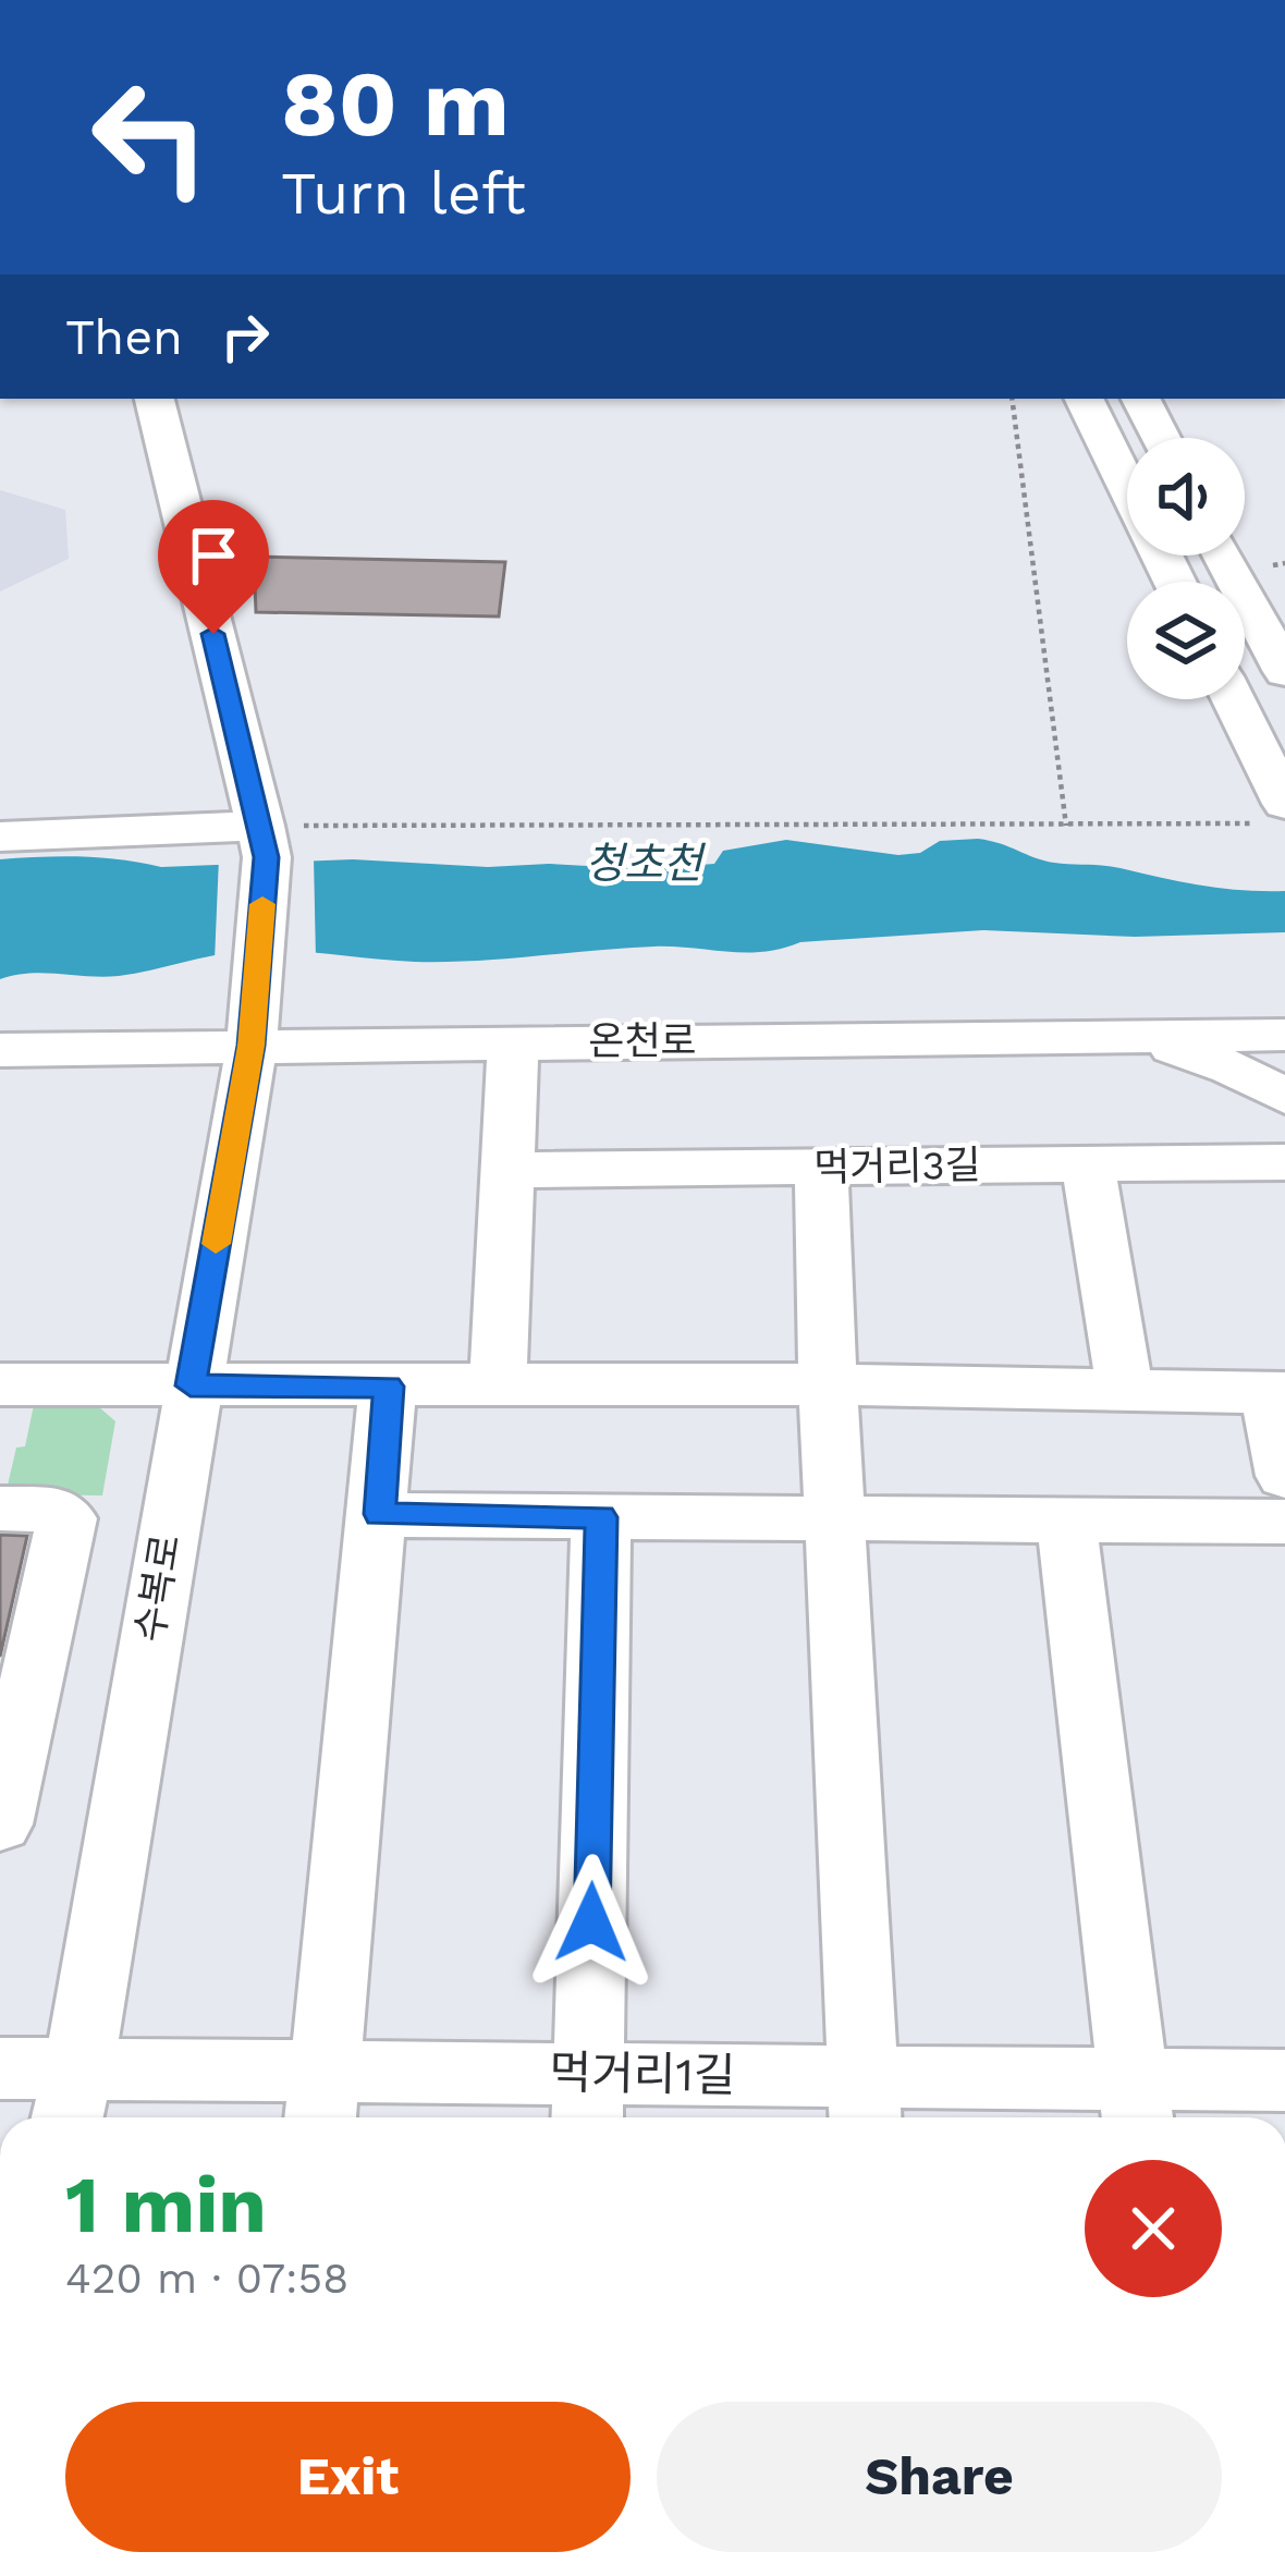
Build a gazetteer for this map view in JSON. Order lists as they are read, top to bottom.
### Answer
{
  "streets": {
    "street": [
      "온천로",
      "먹거리3길",
      "수복로",
      "먹거리1길"
    ]
  },
  "crossings": [
    ["온천로", "수복로"],
    ["수복로", "먹거리1길"]
  ],
  "water": ["청초천"],
  "page": {
    "turn": ["80 m", "Turn left"],
    "then": "Then",
    "heading": ["1 min", "420 m · 07:58"],
    "buttons": ["Exit", "Share"]
  }
}
